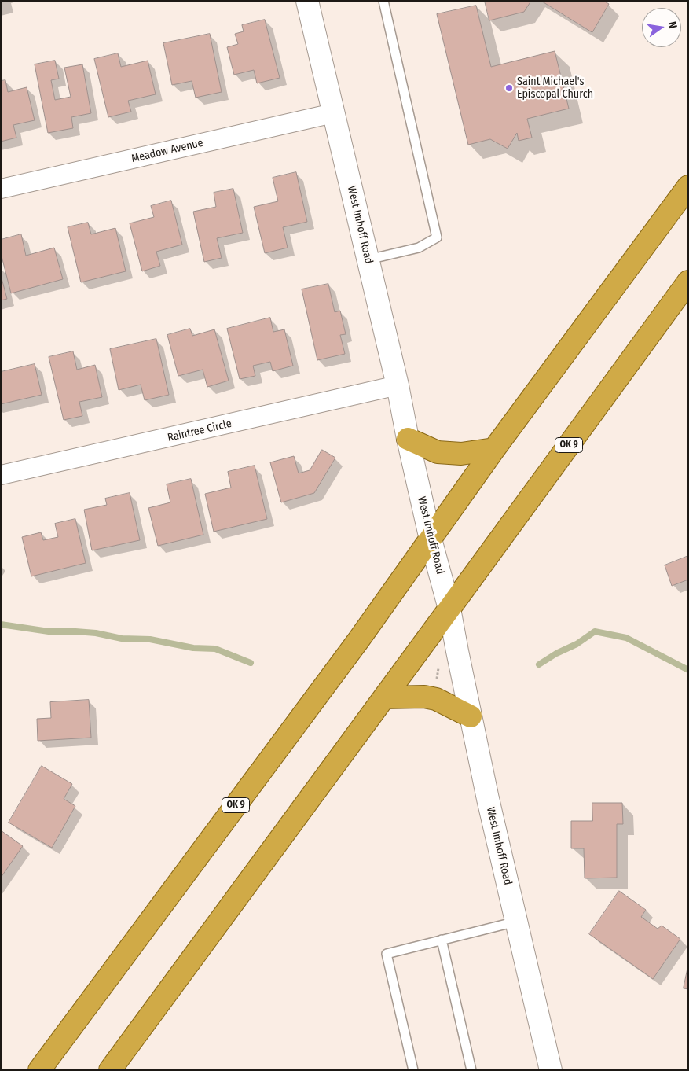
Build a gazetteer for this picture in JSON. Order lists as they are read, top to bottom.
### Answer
{
  "streets": {
    "highway": ["OK 9"],
    "street": ["Meadow Avenue", "West Imhoff Road", "Raintree Circle"]
  },
  "crossings": [
    ["Meadow Avenue", "West Imhoff Road"],
    ["West Imhoff Road", "Raintree Circle"],
    ["West Imhoff Road", "OK 9"]
  ],
  "places": ["Saint Michael's Episcopal Church"],
  "north": "right"
}
